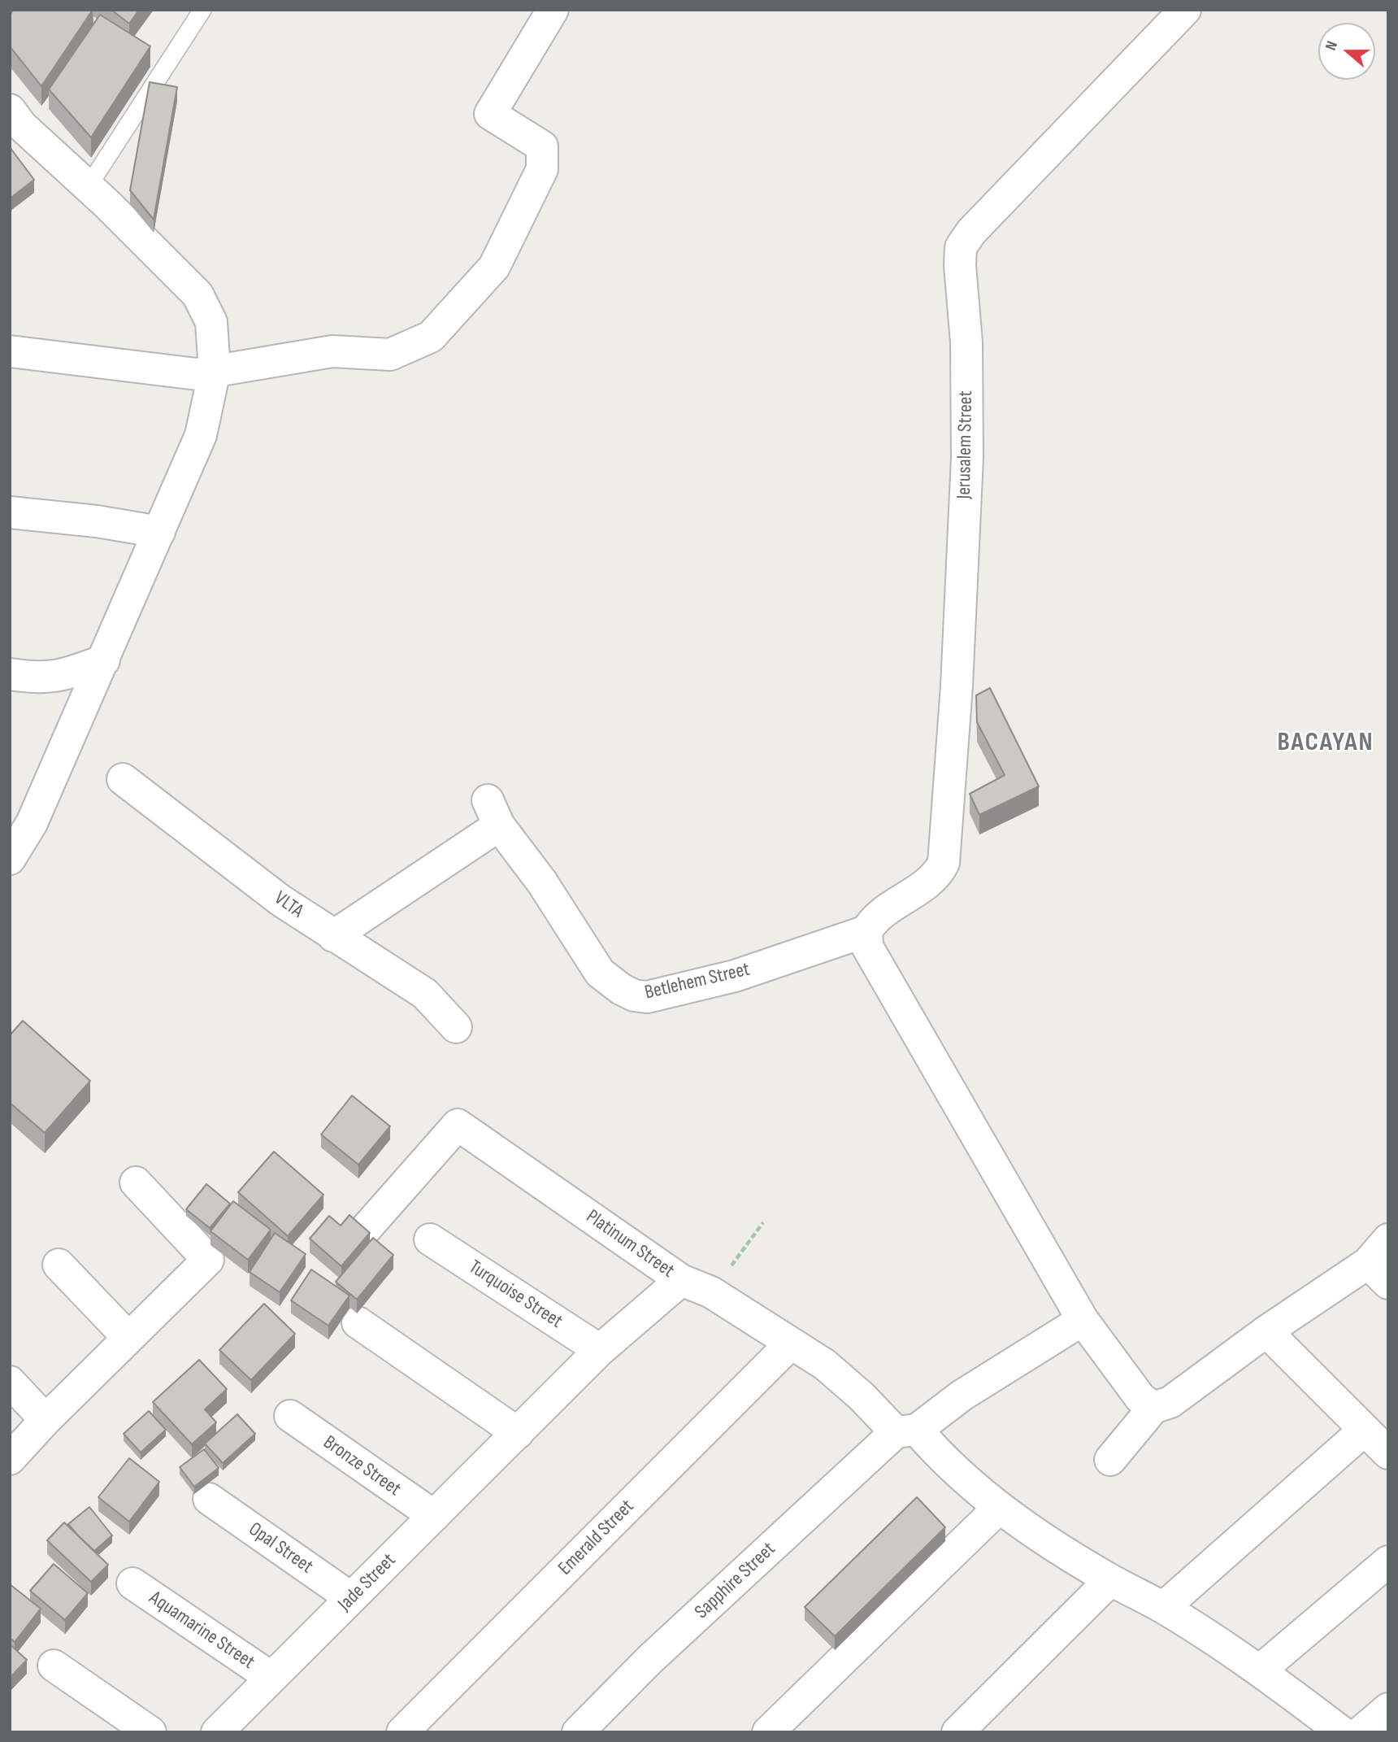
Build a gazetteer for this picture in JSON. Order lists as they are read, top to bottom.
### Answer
{
  "streets": {
    "street": [
      "Jerusalem Street",
      "VLTA",
      "Betlehem Street",
      "Platinum Street",
      "Turquoise Street",
      "Bronze Street",
      "Emerald Street",
      "Opal Street",
      "Sapphire Street",
      "Jade Street",
      "Aquamarine Street"
    ]
  },
  "crossings": [
    ["Jerusalem Street", "Betlehem Street"],
    ["VLTA", "Betlehem Street"],
    ["Platinum Street", "Emerald Street"],
    ["Platinum Street", "Sapphire Street"],
    ["Platinum Street", "Jade Street"],
    ["Turquoise Street", "Jade Street"],
    ["Bronze Street", "Jade Street"],
    ["Opal Street", "Jade Street"],
    ["Jade Street", "Aquamarine Street"]
  ],
  "districts": ["BACAYAN"],
  "north": "left"
}
